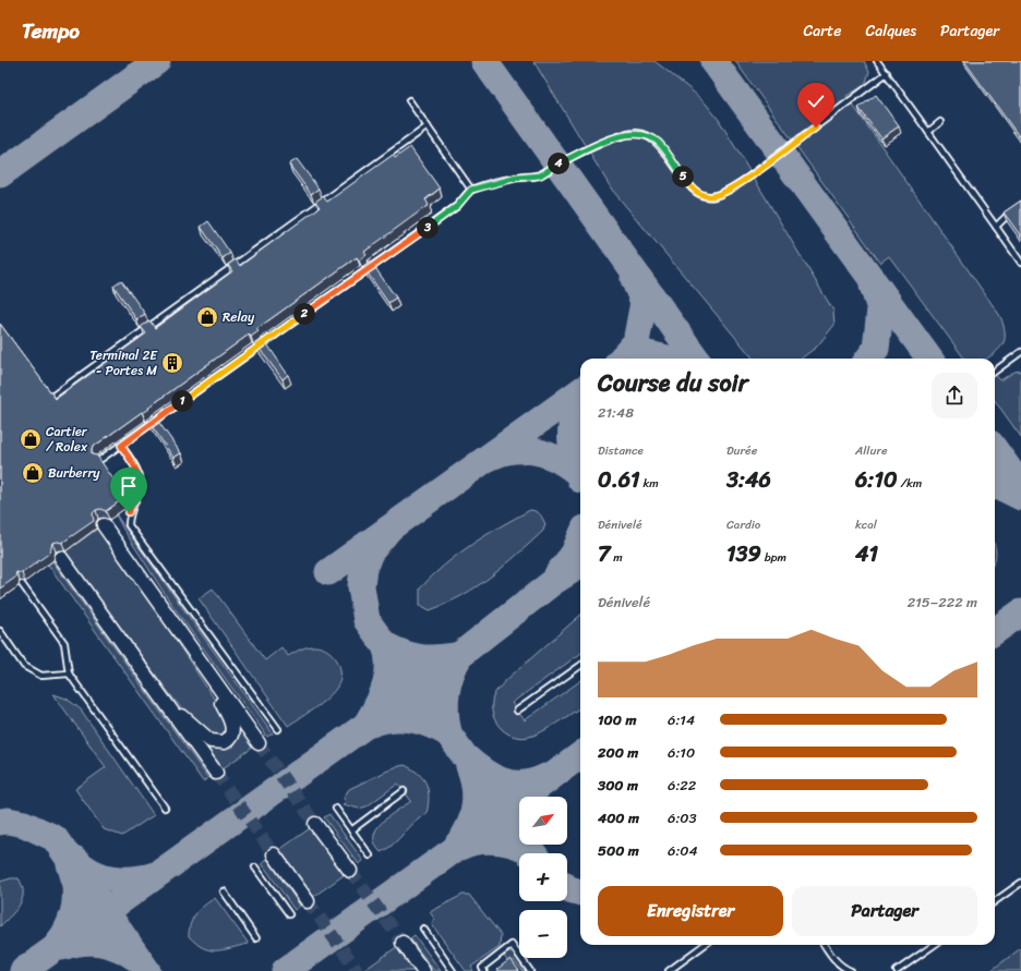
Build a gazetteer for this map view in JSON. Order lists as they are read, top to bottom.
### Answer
{
  "places": {
    "shop": ["Relay", "Cartier / Rolex", "Burberry"],
    "building": ["Terminal 2E - Portes M"]
  },
  "north": "top right",
  "page": {
    "header": "Tempo",
    "nav": ["Carte", "Calques", "Partager"],
    "pins": [
      "4",
      "5",
      "3",
      "2",
      "1"
    ],
    "heading": ["Course du soir", "21:48"],
    "stats": [
      ["Distance", "0.61 km"],
      ["Durée", "3:46"],
      ["Allure", "6:10 /km"],
      ["Dénivelé", "7 m"],
      ["Cardio", "139 bpm"],
      ["kcal", "41"]
    ],
    "chart": ["Dénivelé", "215–222 m"],
    "list": [
      {
        "name": "100 m",
        "note": "6:14"
      },
      {
        "name": "200 m",
        "note": "6:10"
      },
      {
        "name": "300 m",
        "note": "6:22"
      },
      {
        "name": "400 m",
        "note": "6:03"
      },
      {
        "name": "500 m",
        "note": "6:04"
      }
    ],
    "map_buttons": ["+", "−"],
    "buttons": ["Enregistrer", "Partager"]
  }
}
